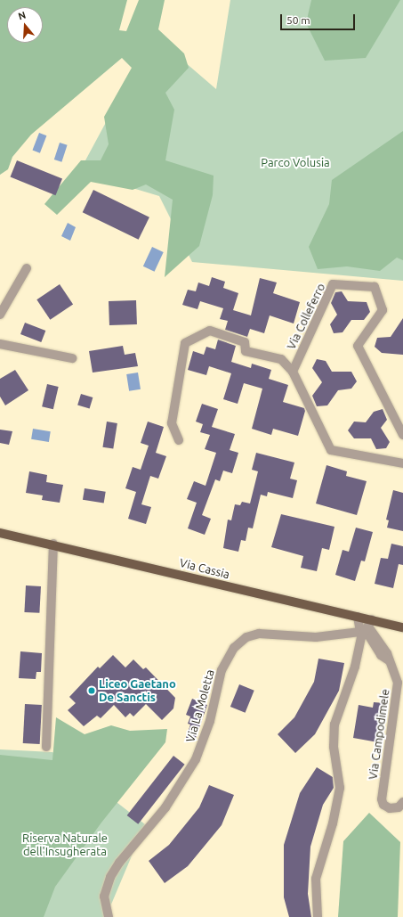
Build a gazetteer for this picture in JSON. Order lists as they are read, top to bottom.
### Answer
{
  "streets": {
    "main road": ["Via Cassia"],
    "street": ["Via Colleferro", "Via La Moletta", "Via Campodimele"]
  },
  "crossings": [
    ["Via Cassia", "Via La Moletta"],
    ["Via Cassia", "Via Campodimele"],
    ["Via La Moletta", "Via Campodimele"]
  ],
  "parks": ["Parco Volusia", "Riserva Naturale dell'Insugherata"],
  "places": ["Liceo Gaetano De Sanctis"],
  "scale_bar": "50 m",
  "north": "top"
}
